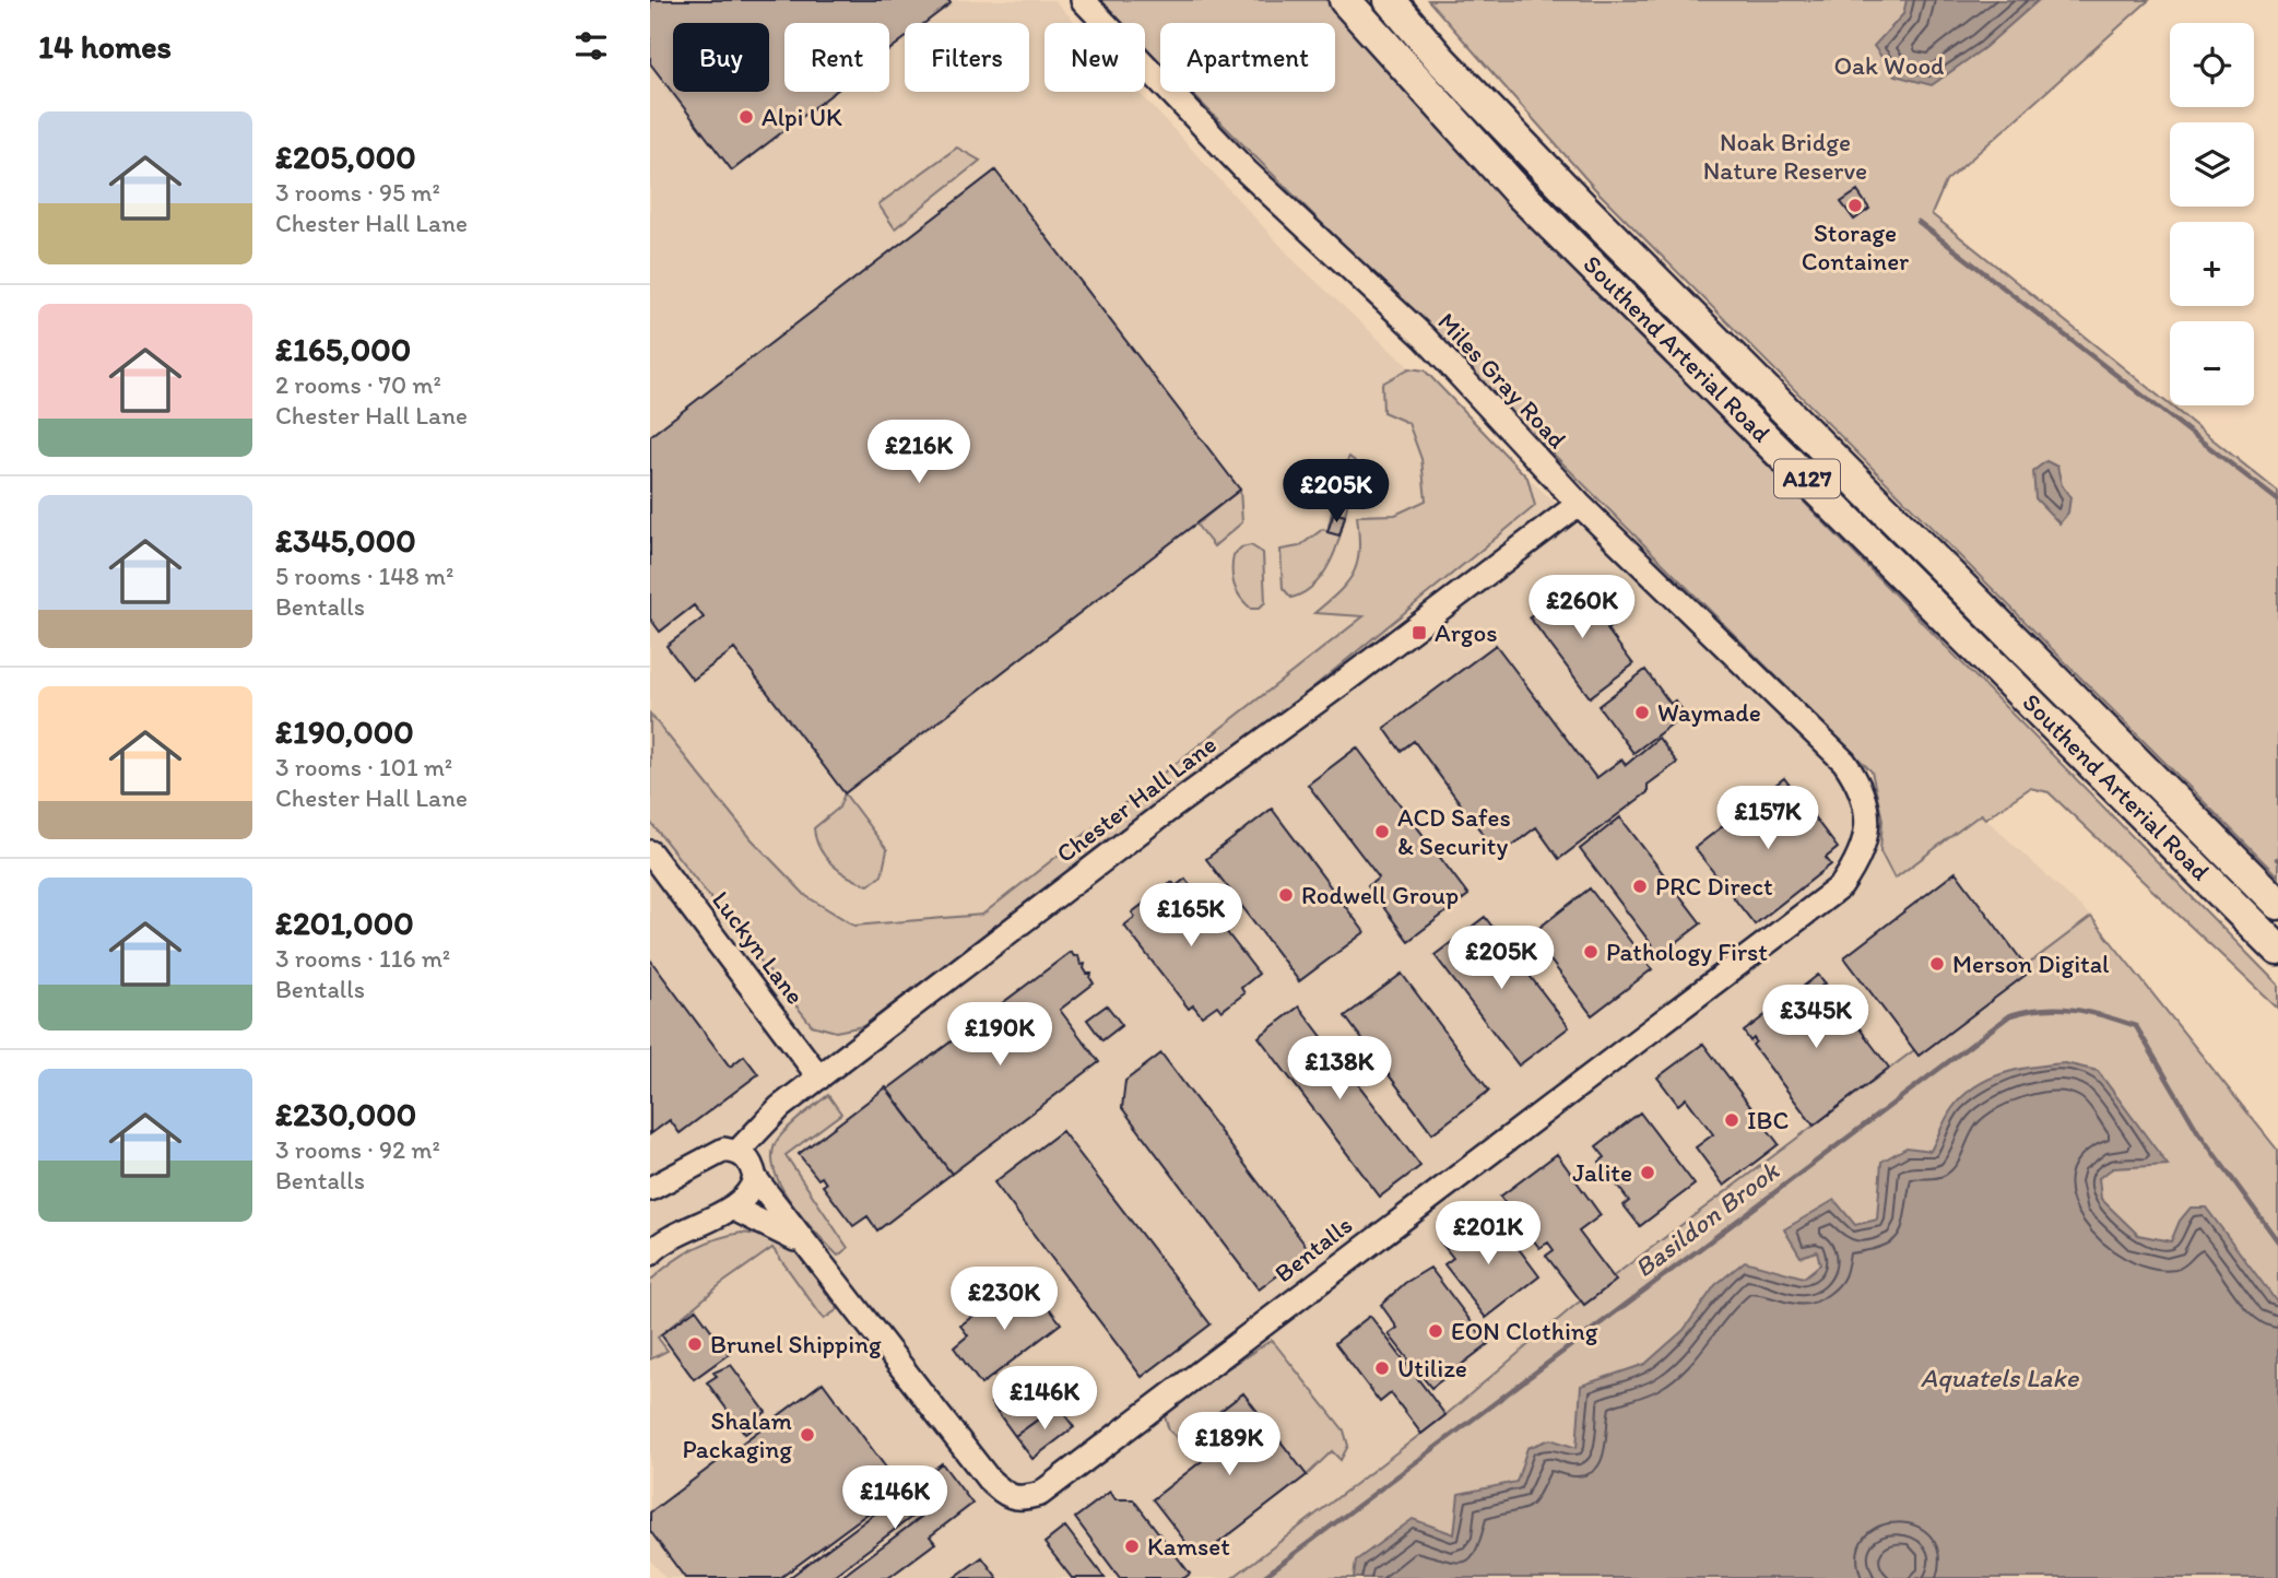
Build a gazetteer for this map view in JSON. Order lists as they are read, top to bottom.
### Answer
{
  "streets": {
    "highway": ["Southend Arterial Road", "A127"],
    "street": [
      "Miles Gray Road",
      "Chester Hall Lane",
      "Luckyn Lane",
      "Bentalls"
    ]
  },
  "crossings": [
    ["Miles Gray Road", "Chester Hall Lane"],
    ["Miles Gray Road", "Bentalls"],
    ["Chester Hall Lane", "Luckyn Lane"],
    ["Chester Hall Lane", "Bentalls"]
  ],
  "water": ["Basildon Brook", "Aquatels Lake"],
  "parks": ["Oak Wood", "Noak Bridge Nature Reserve"],
  "places": {
    "other": [
      "Alpi UK",
      "Storage Container",
      "Waymade",
      "ACD Safes & Security",
      "PRC Direct",
      "Rodwell Group",
      "Pathology First",
      "Merson Digital",
      "IBC",
      "Jalite",
      "EON Clothing",
      "Brunel Shipping",
      "Utilize",
      "Shalam Packaging",
      "Kamset"
    ],
    "transit": ["Argos"]
  },
  "page": {
    "heading": "14 homes",
    "map_buttons": ["+", "−"],
    "chip": [
      "Buy",
      "Rent",
      "Filters",
      "New",
      "Apartment"
    ],
    "list": [
      {
        "name": "£205,000",
        "note": "3 rooms · 95 m² · Chester Hall Lane"
      },
      {
        "name": "£165,000",
        "note": "2 rooms · 70 m² · Chester Hall Lane"
      },
      {
        "name": "£345,000",
        "note": "5 rooms · 148 m² · Bentalls"
      },
      {
        "name": "£190,000",
        "note": "3 rooms · 101 m² · Chester Hall Lane"
      },
      {
        "name": "£201,000",
        "note": "3 rooms · 116 m² · Bentalls"
      },
      {
        "name": "£230,000",
        "note": "3 rooms · 92 m² · Bentalls"
      }
    ],
    "price": [
      "£216K",
      "£205K",
      "£260K",
      "£157K",
      "£165K",
      "£205K",
      "£345K",
      "£190K",
      "£138K",
      "£201K",
      "£230K",
      "£146K",
      "£189K",
      "£146K"
    ]
  }
}
